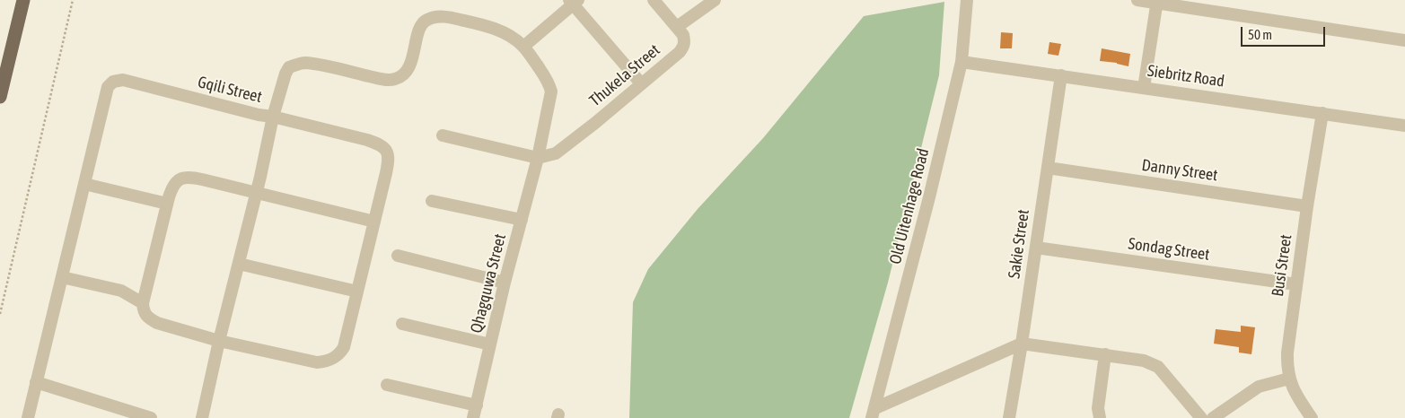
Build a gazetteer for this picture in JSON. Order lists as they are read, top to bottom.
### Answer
{
  "streets": {
    "street": [
      "Thukela Street",
      "Siebritz Road",
      "Gqili Street",
      "Danny Street",
      "Old Uitenhage Road",
      "Sakie Street",
      "Sondag Street",
      "Busi Street",
      "Qhagquwa Street"
    ]
  },
  "crossings": [
    ["Thukela Street", "Gqili Street"],
    ["Thukela Street", "Qhagquwa Street"],
    ["Siebritz Road", "Old Uitenhage Road"],
    ["Siebritz Road", "Sakie Street"],
    ["Siebritz Road", "Busi Street"],
    ["Gqili Street", "Qhagquwa Street"],
    ["Danny Street", "Sakie Street"],
    ["Danny Street", "Busi Street"],
    ["Sakie Street", "Sondag Street"],
    ["Sondag Street", "Busi Street"]
  ],
  "scale_bar": "50 m"
}
